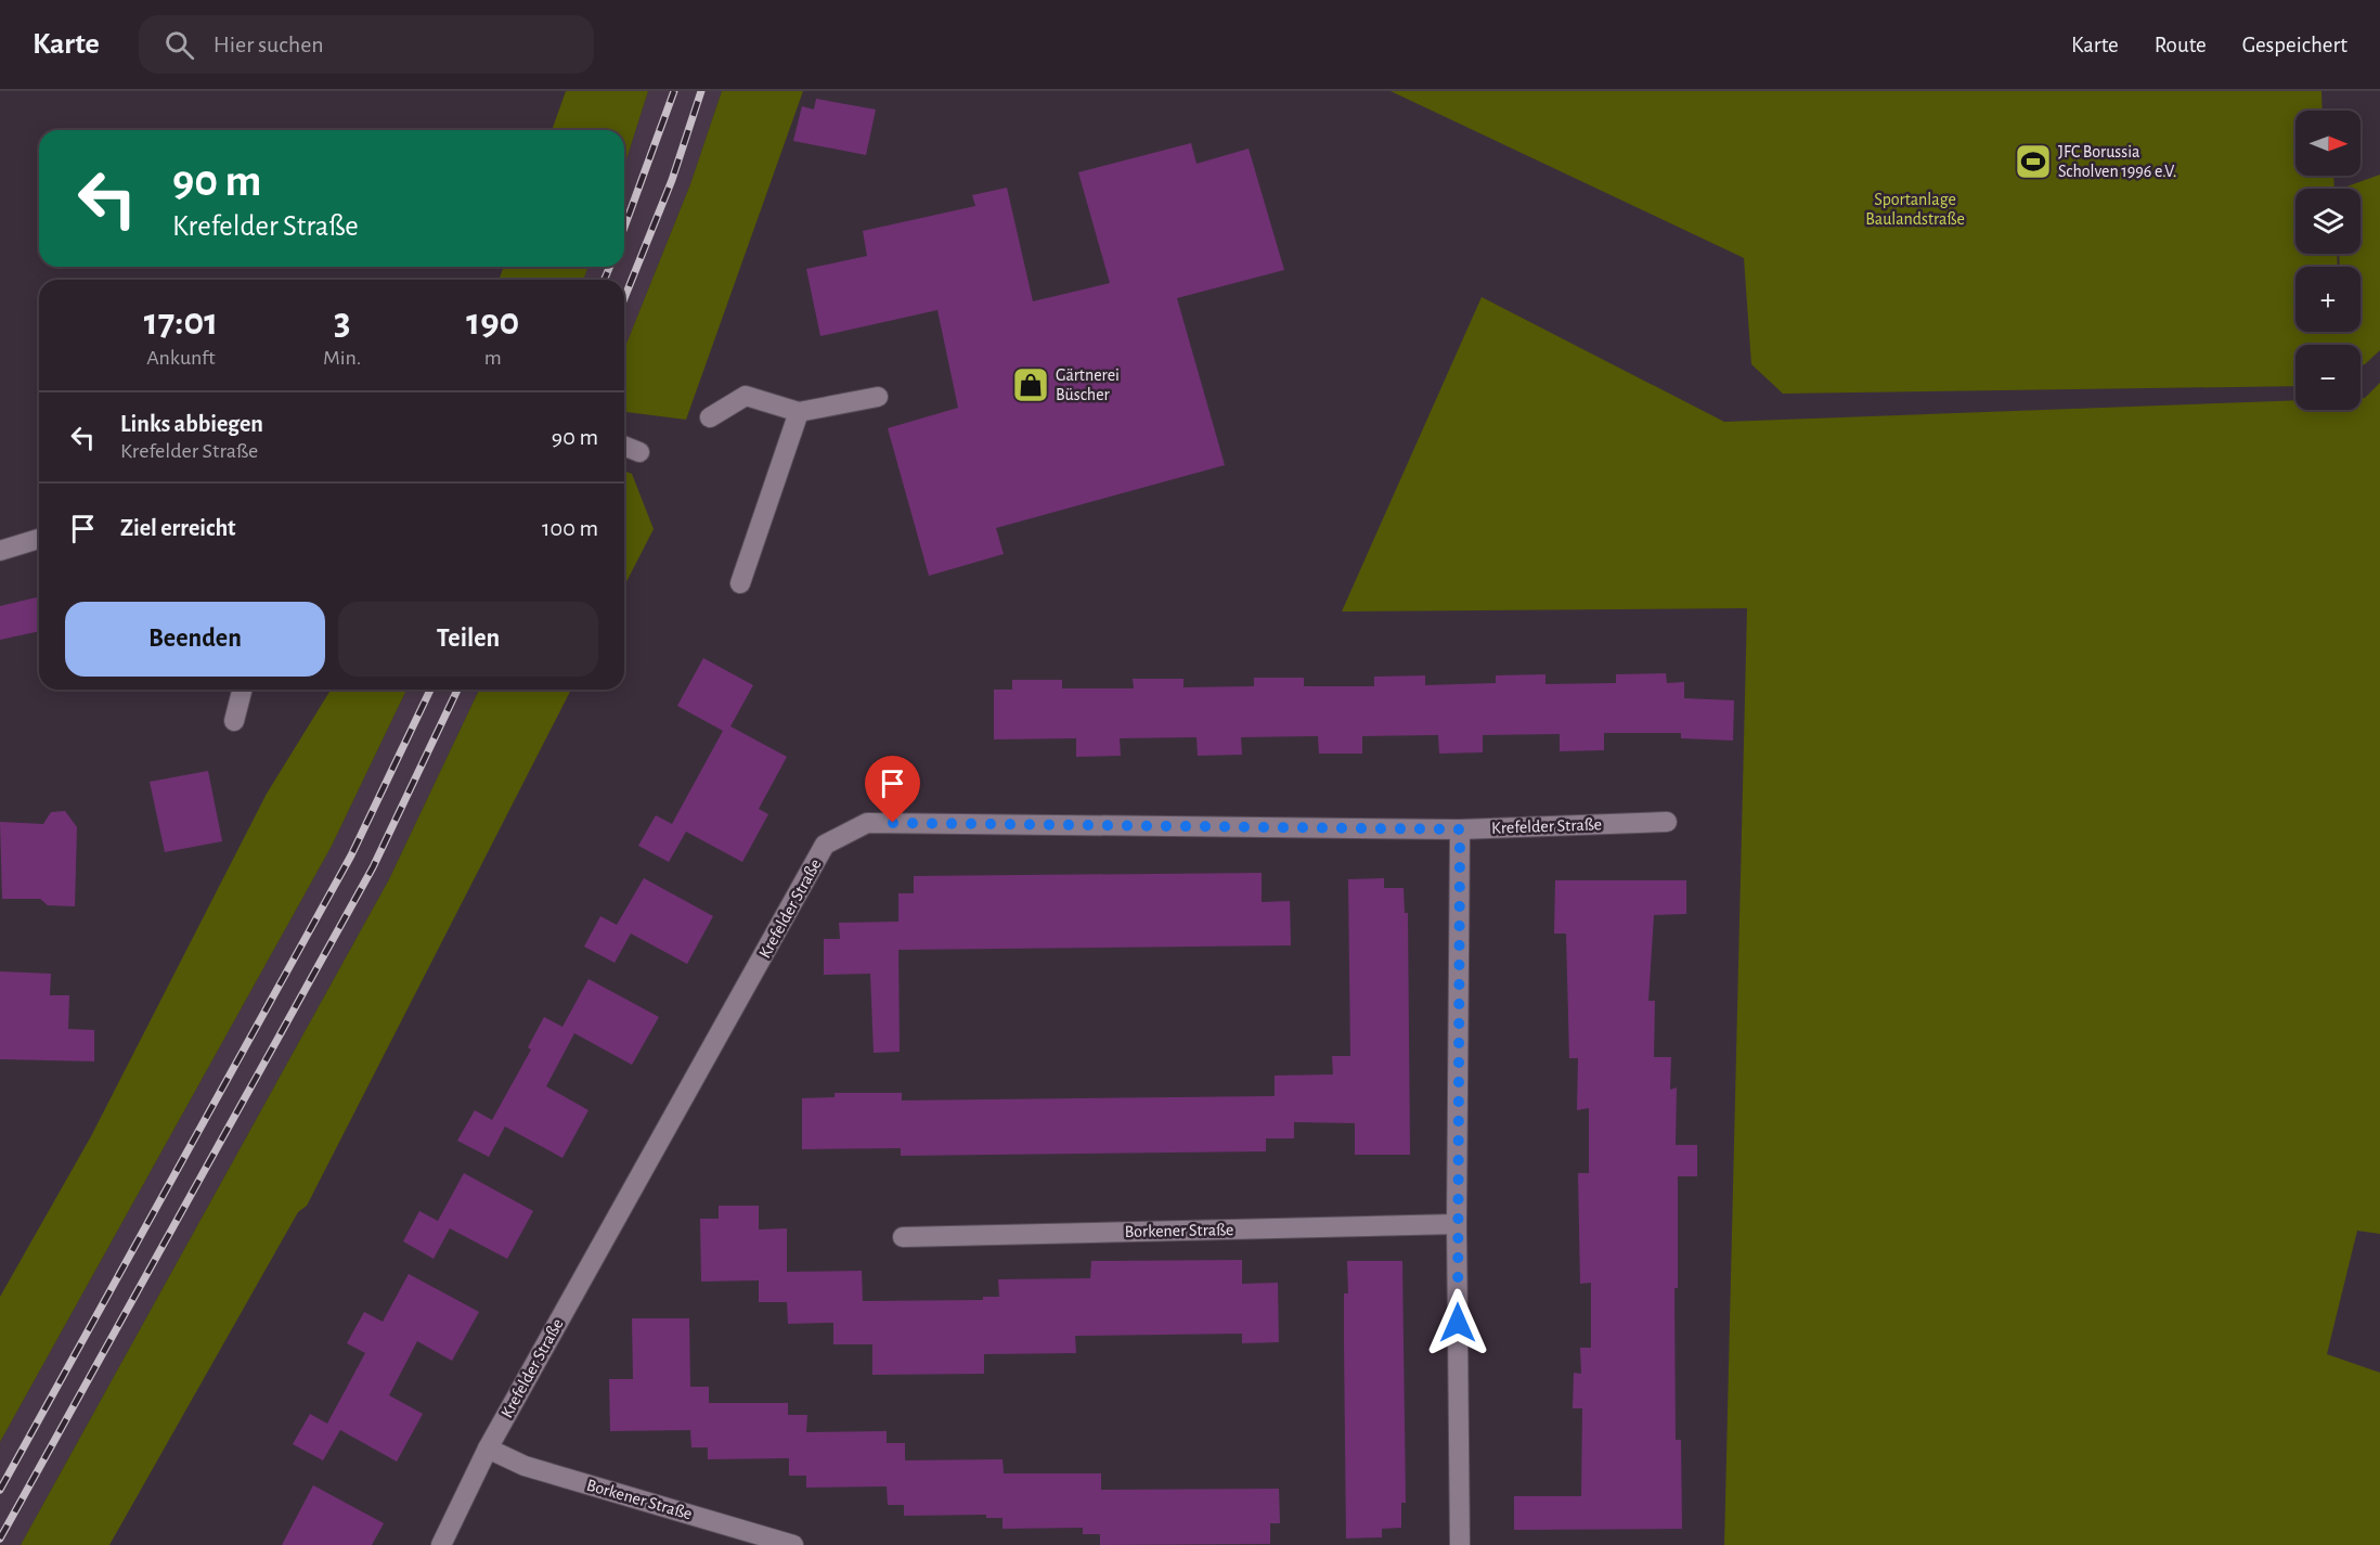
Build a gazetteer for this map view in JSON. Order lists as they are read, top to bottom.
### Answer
{
  "streets": {
    "street": ["Krefelder Straße", "Borkener Straße"]
  },
  "crossings": [
    ["Krefelder Straße", "Borkener Straße"]
  ],
  "parks": ["Sportanlage Baulandstraße"],
  "places": {
    "sports": ["JFC Borussia Scholven 1996 e.V."],
    "shop": ["Gärtnerei Büscher"]
  },
  "north": "right",
  "page": {
    "header": "Karte",
    "search": "Hier suchen",
    "nav": ["Karte", "Route", "Gespeichert"],
    "map_buttons": ["+", "−"],
    "turn": ["90 m", "Krefelder Straße"],
    "eta": [
      "17:01",
      "Ankunft",
      "3",
      "Min.",
      "190",
      "m"
    ],
    "list": [
      {
        "name": "Links abbiegen",
        "note": "Krefelder Straße",
        "value": "90 m"
      },
      {
        "name": "Ziel erreicht",
        "value": "100 m"
      }
    ],
    "buttons": ["Beenden", "Teilen"]
  }
}
